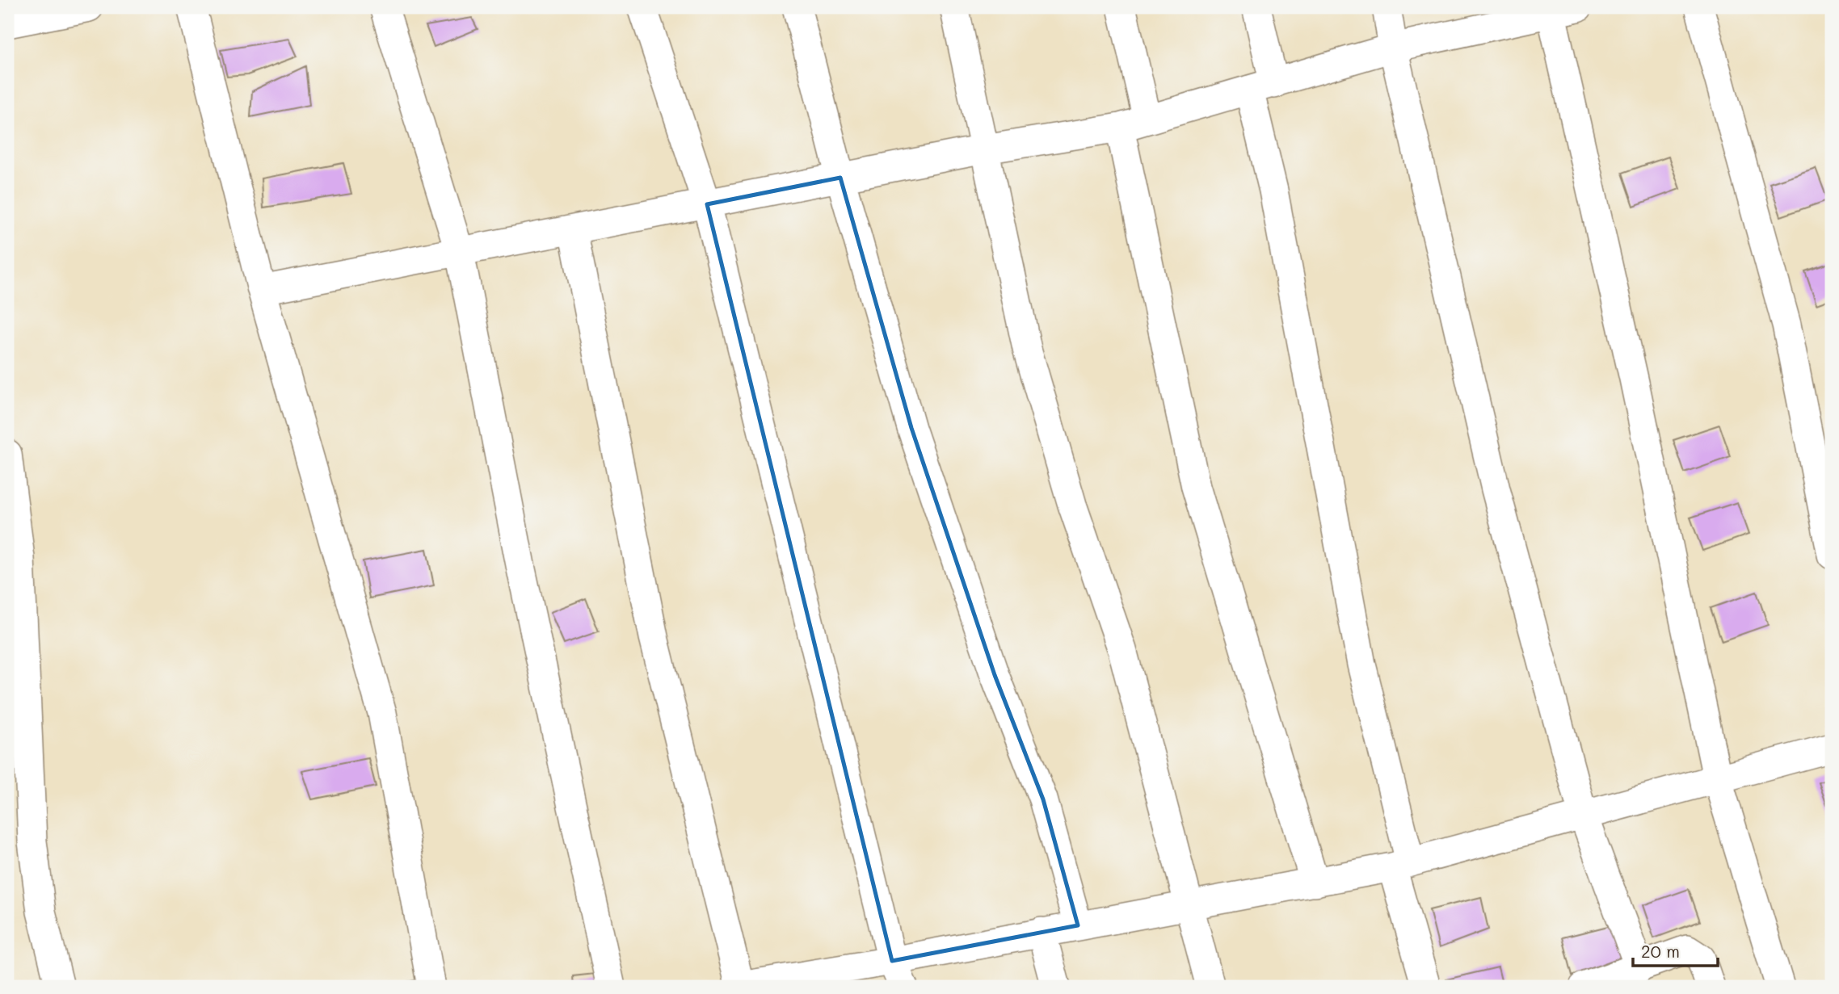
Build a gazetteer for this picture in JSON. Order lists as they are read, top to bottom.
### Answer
{
  "scale_bar": "20 m"
}
